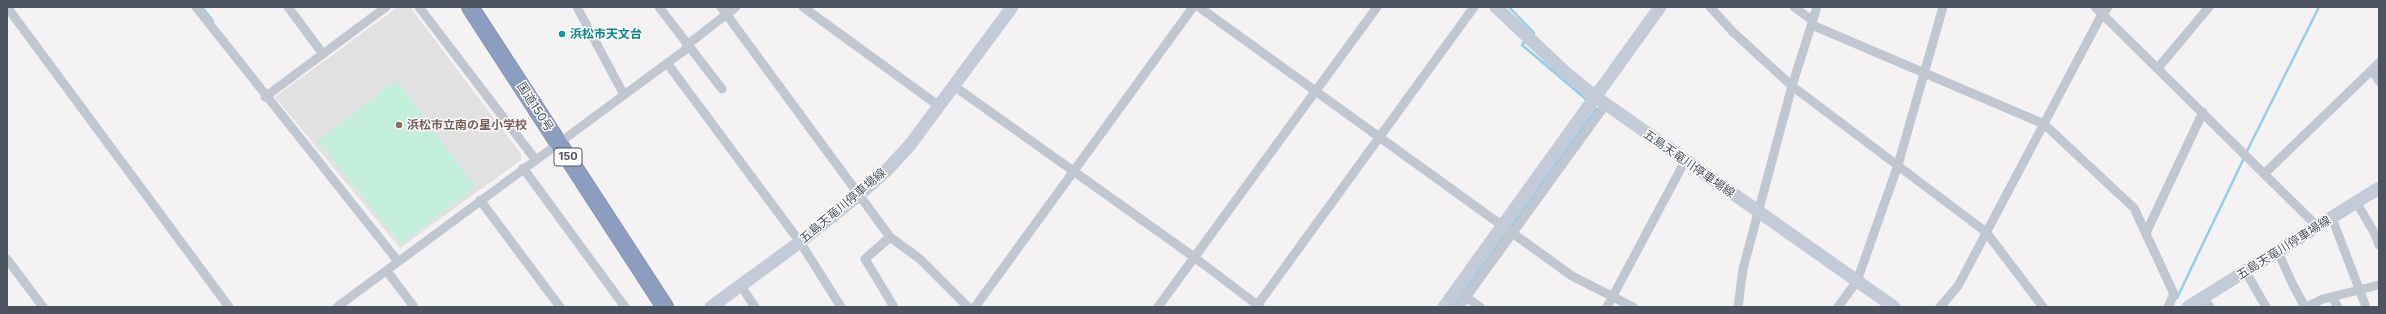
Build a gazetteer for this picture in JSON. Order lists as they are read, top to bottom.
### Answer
{
  "streets": {
    "highway": ["国道150号", "150"],
    "main road": ["五島天竜川停車場線"]
  },
  "places": ["浜松市天文台", "浜松市立南の星小学校"]
}
